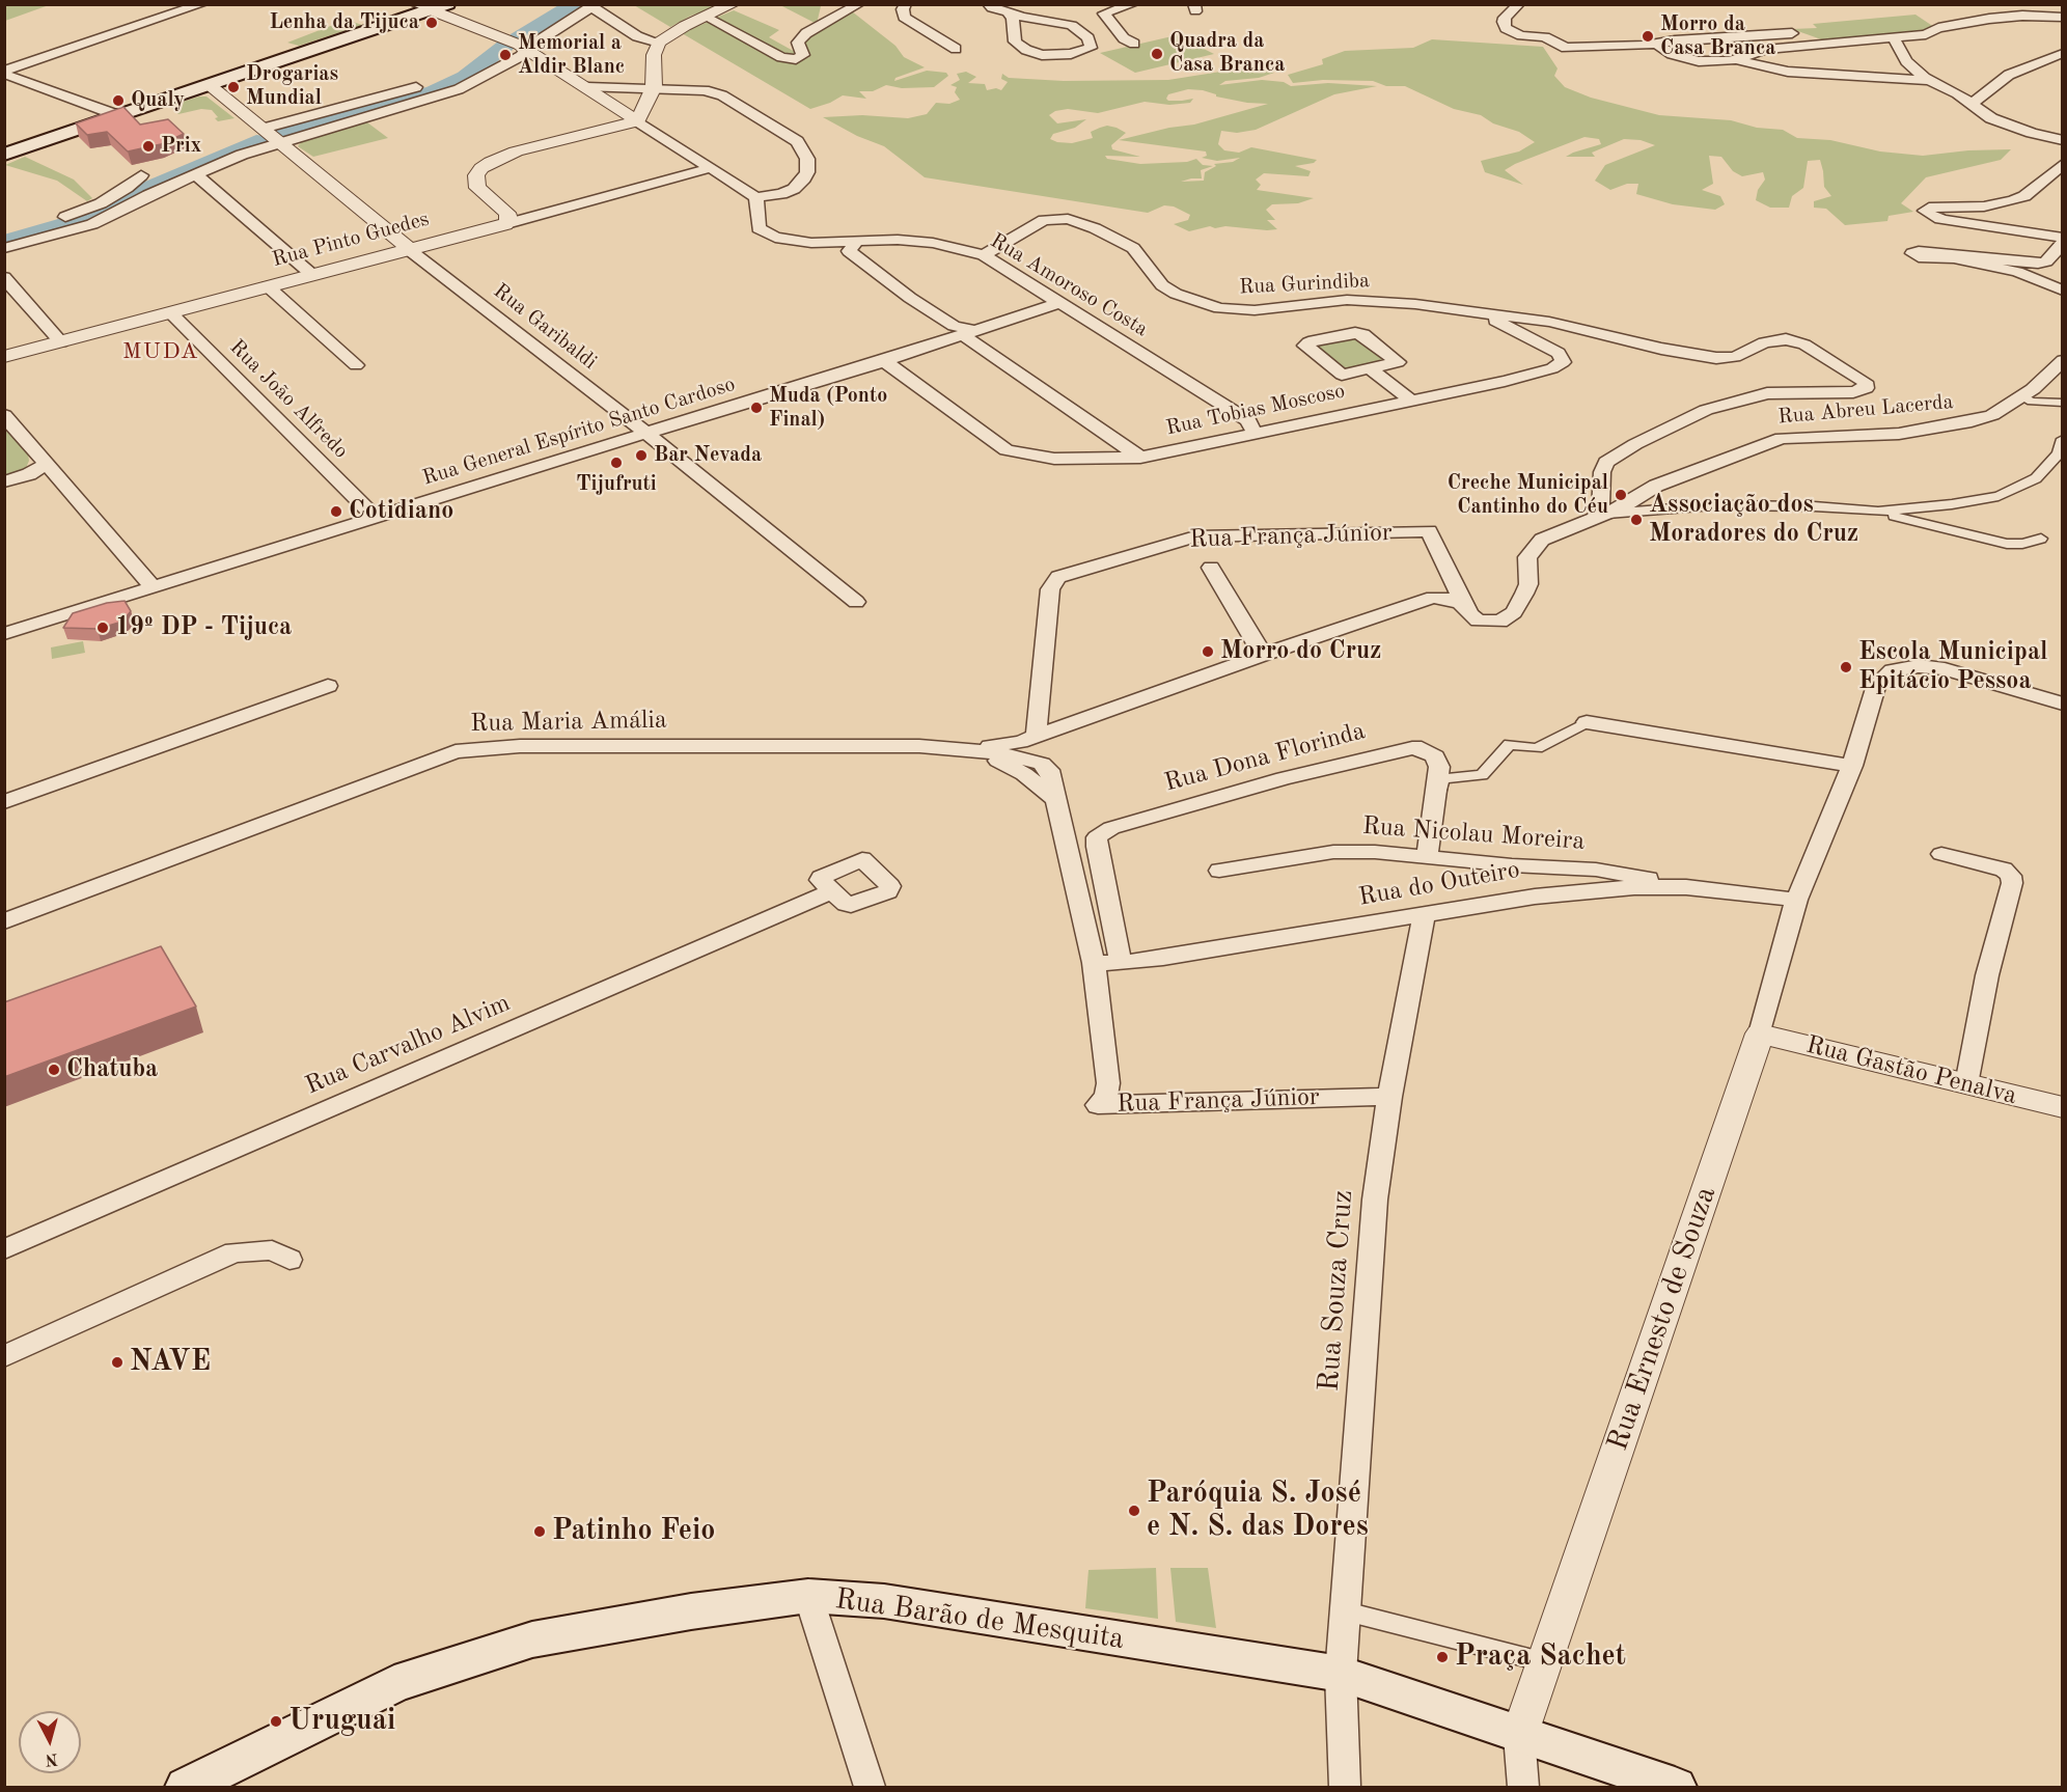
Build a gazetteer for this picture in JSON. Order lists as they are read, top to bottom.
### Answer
{
  "streets": {
    "main road": ["Rua Barão de Mesquita"],
    "street": [
      "Rua Pinto Guedes",
      "Rua Gurindiba",
      "Rua Amoroso Costa",
      "Rua Garibaldi",
      "Rua João Alfredo",
      "Rua Tobias Moscoso",
      "Rua Abreu Lacerda",
      "Rua General Espírito Santo Cardoso",
      "Rua França Júnior",
      "Rua Maria Amália",
      "Rua Dona Florinda",
      "Rua Nicolau Moreira",
      "Rua do Outeiro",
      "Rua Carvalho Alvim",
      "Rua Gastão Penalva",
      "Rua Souza Cruz",
      "Rua Ernesto de Souza"
    ]
  },
  "crossings": [
    ["Rua Pinto Guedes", "Rua Garibaldi"],
    ["Rua Pinto Guedes", "Rua João Alfredo"],
    ["Rua Gurindiba", "Rua Amoroso Costa"],
    ["Rua Gurindiba", "Rua Tobias Moscoso"],
    ["Rua Gurindiba", "Rua Abreu Lacerda"],
    ["Rua Amoroso Costa", "Rua Tobias Moscoso"],
    ["Rua Amoroso Costa", "Rua General Espírito Santo Cardoso"],
    ["Rua Garibaldi", "Rua General Espírito Santo Cardoso"],
    ["Rua João Alfredo", "Rua General Espírito Santo Cardoso"],
    ["Rua Tobias Moscoso", "Rua General Espírito Santo Cardoso"],
    ["Rua Abreu Lacerda", "Rua França Júnior"],
    ["Rua França Júnior", "Rua Maria Amália"],
    ["Rua França Júnior", "Rua do Outeiro"],
    ["Rua França Júnior", "Rua Souza Cruz"],
    ["Rua Dona Florinda", "Rua Nicolau Moreira"],
    ["Rua Dona Florinda", "Rua do Outeiro"],
    ["Rua Nicolau Moreira", "Rua do Outeiro"],
    ["Rua do Outeiro", "Rua Souza Cruz"],
    ["Rua do Outeiro", "Rua Ernesto de Souza"],
    ["Rua Gastão Penalva", "Rua Ernesto de Souza"],
    ["Rua Souza Cruz", "Rua Barão de Mesquita"],
    ["Rua Ernesto de Souza", "Rua Barão de Mesquita"]
  ],
  "districts": ["MUDA"],
  "places": [
    "Lenha da Tijuca",
    "Morro da Casa Branca",
    "Quadra da Casa Branca",
    "Memorial a Aldir Blanc",
    "Drogarias Mundial",
    "Qualy",
    "Prix",
    "Muda (Ponto Final)",
    "Bar Nevada",
    "Tijufruti",
    "Creche Municipal Cantinho do Céu",
    "Cotidiano",
    "Associação dos Moradores do Cruz",
    "19º DP - Tijuca",
    "Morro do Cruz",
    "Escola Municipal Epitácio Pessoa",
    "Chatuba",
    "NAVE",
    "Paróquia S. José e N. S. das Dores",
    "Patinho Feio",
    "Praça Sachet",
    "Uruguai"
  ],
  "north": "bottom"
}
